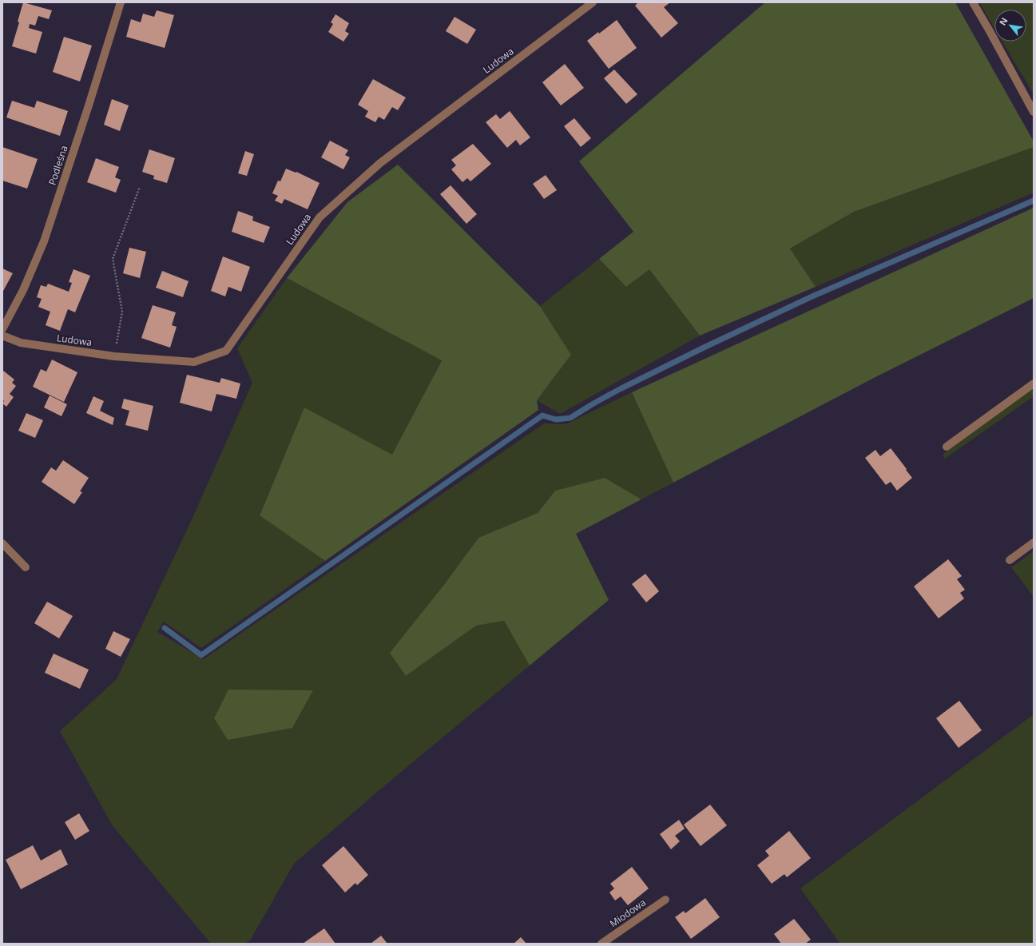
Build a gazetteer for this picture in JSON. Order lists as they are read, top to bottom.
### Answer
{
  "streets": {
    "street": ["Ludowa", "Podleśna", "Miodowa"]
  },
  "north": "top left"
}
